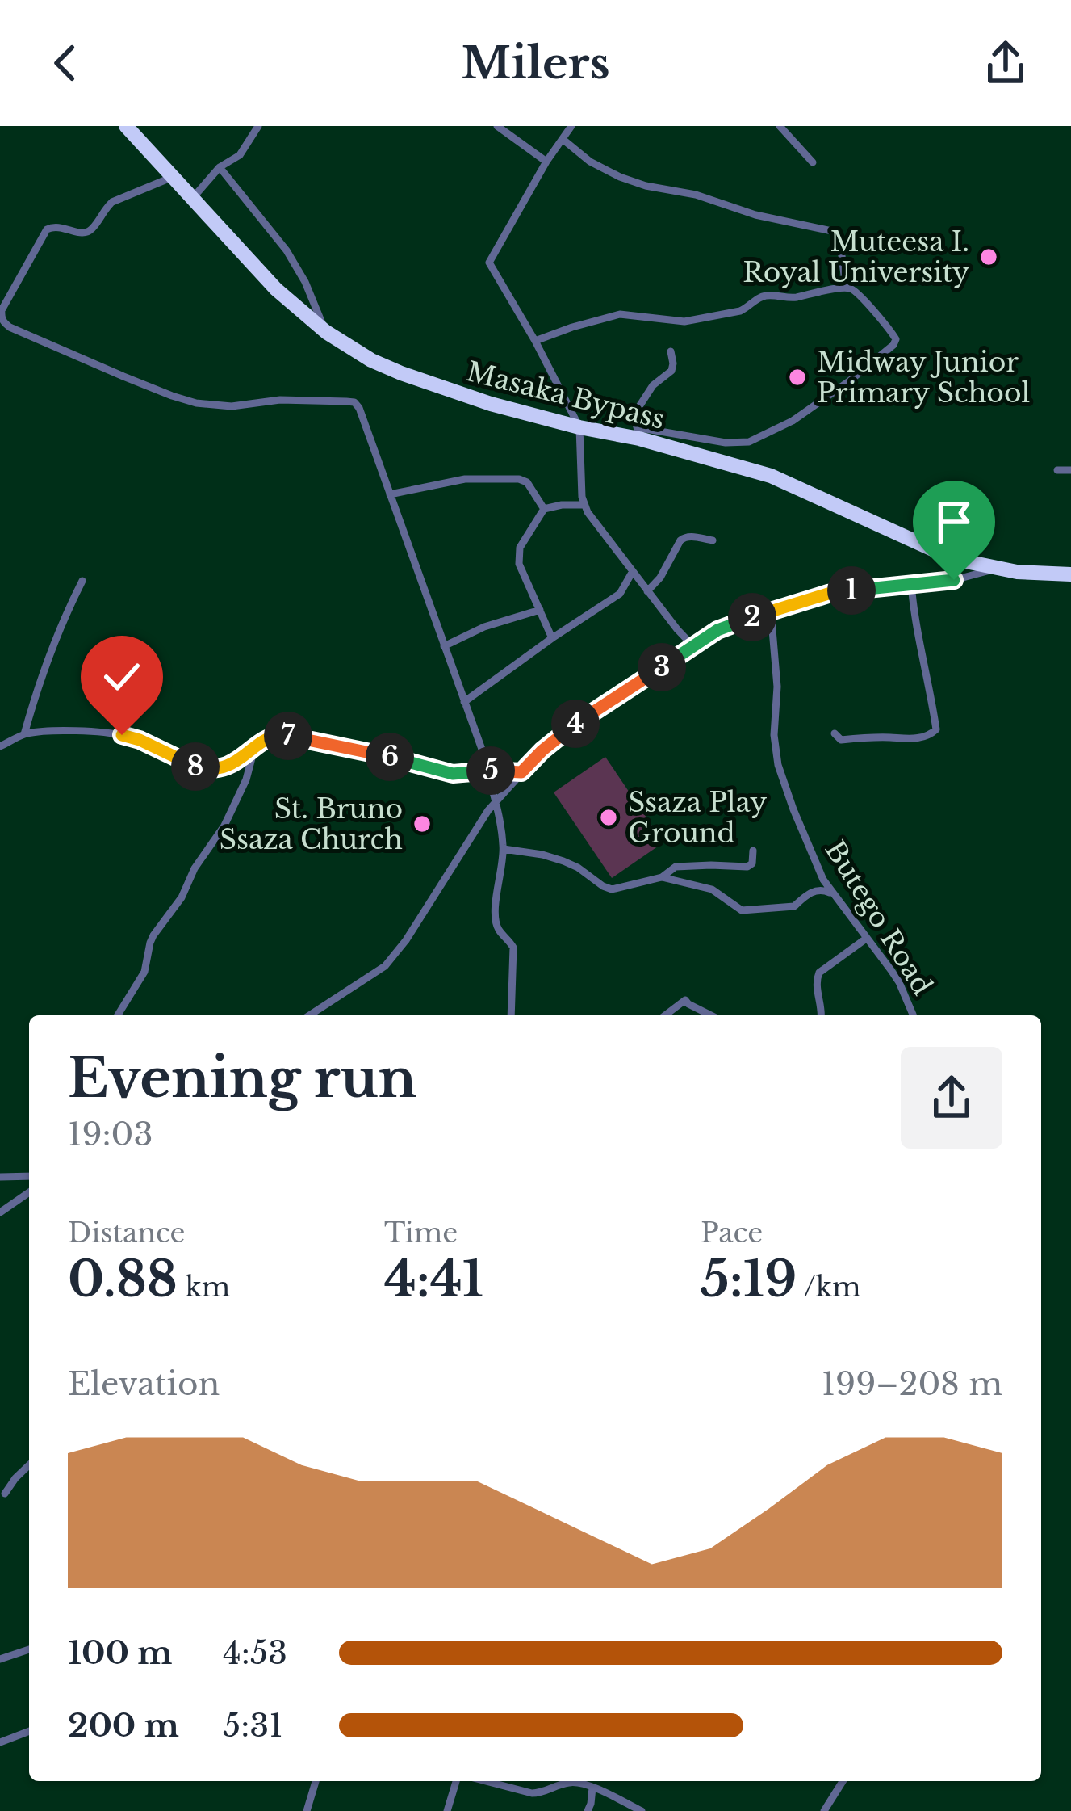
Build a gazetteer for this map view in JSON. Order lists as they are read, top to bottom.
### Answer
{
  "streets": {
    "highway": ["Masaka Bypass"],
    "street": ["Butego Road"]
  },
  "places": [
    "Muteesa I. Royal University",
    "Midway Junior Primary School",
    "Ssaza Play Ground",
    "St. Bruno Ssaza Church"
  ],
  "page": {
    "header": "Milers",
    "pins": [
      "1",
      "2",
      "3",
      "4",
      "7",
      "6",
      "8",
      "5"
    ],
    "heading": ["Evening run", "19:03"],
    "stats": [
      ["Distance", "0.88 km"],
      ["Time", "4:41"],
      ["Pace", "5:19 /km"]
    ],
    "chart": ["Elevation", "199–208 m"],
    "list": [
      {
        "name": "100 m",
        "note": "4:53"
      },
      {
        "name": "200 m",
        "note": "5:31"
      }
    ]
  }
}
